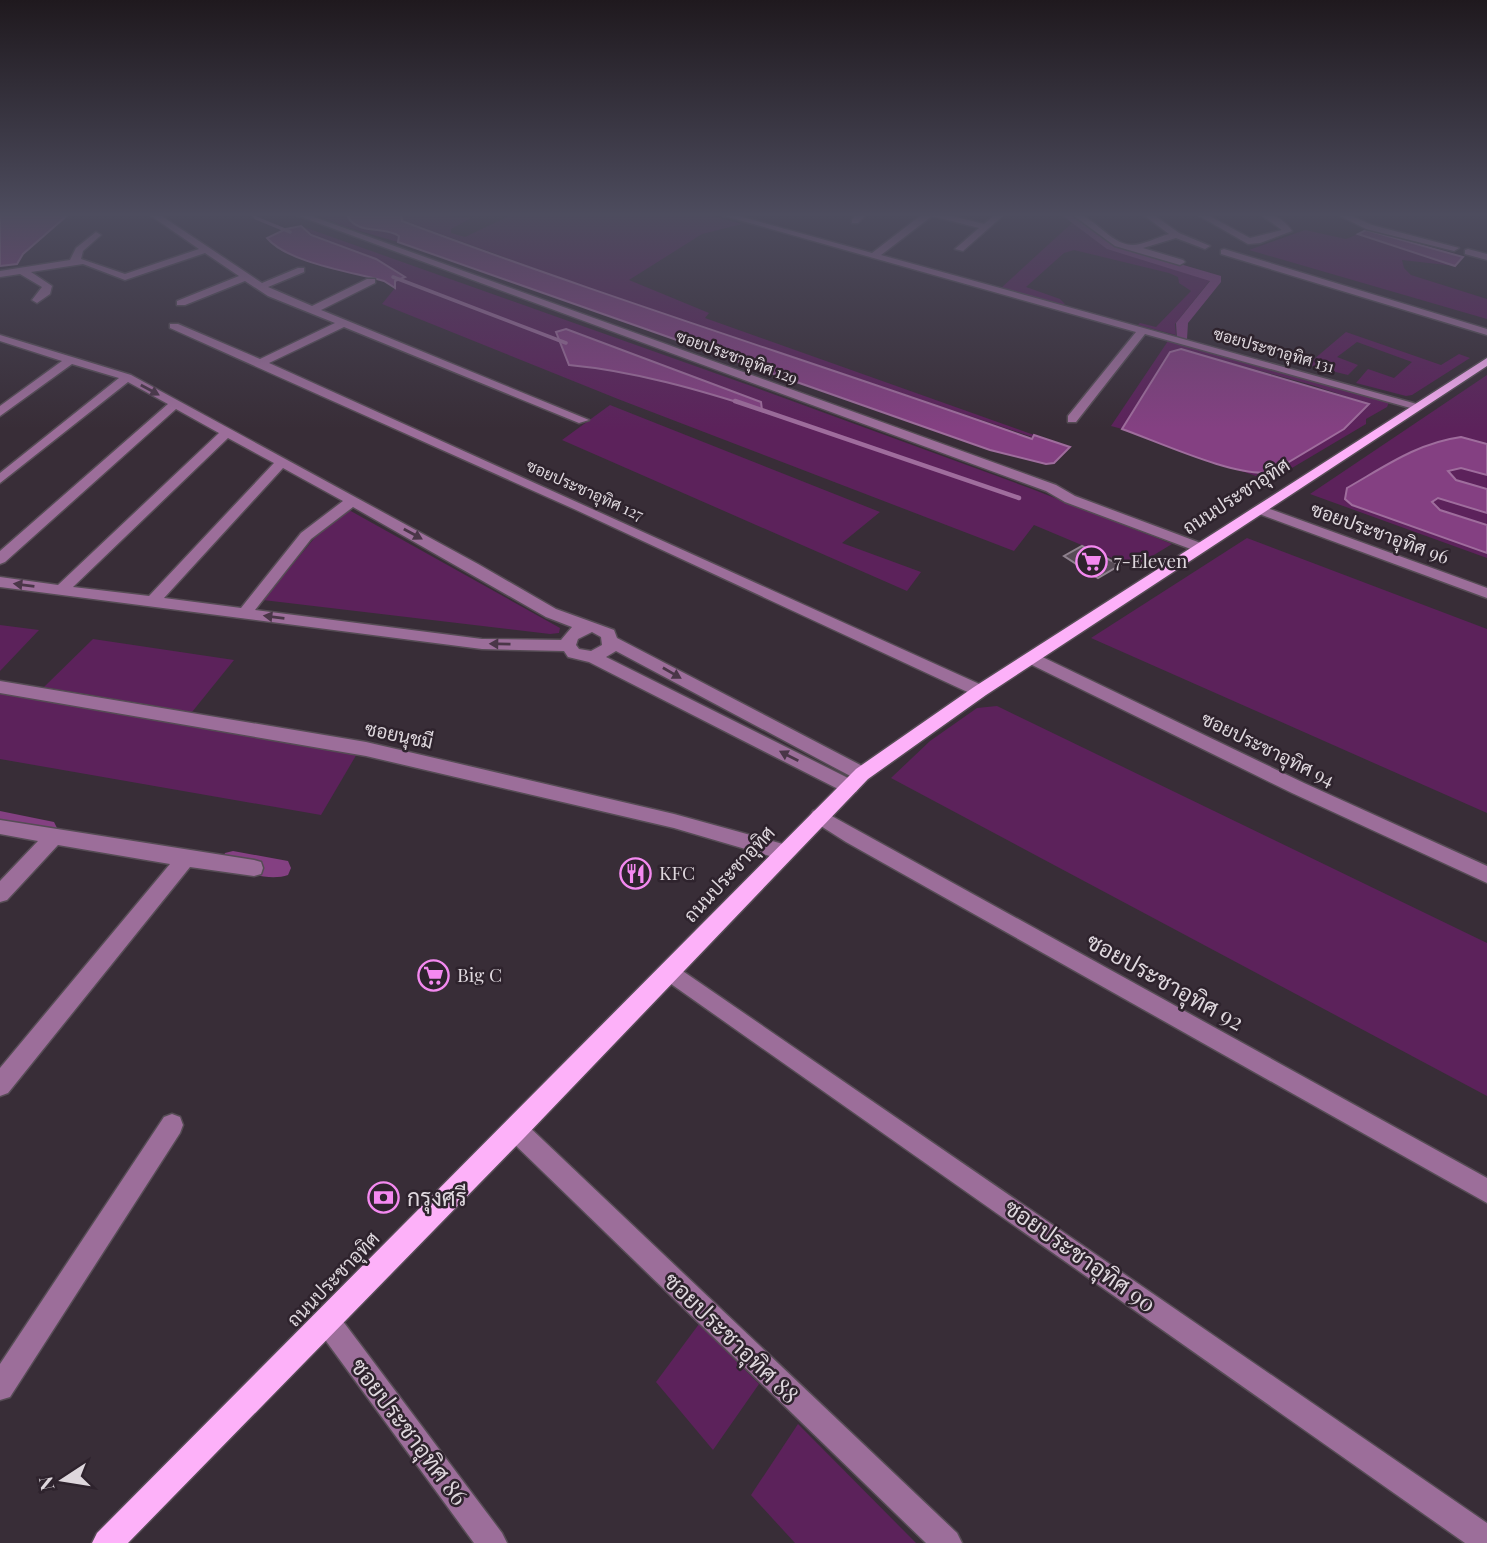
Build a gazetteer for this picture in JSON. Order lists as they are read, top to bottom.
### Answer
{
  "streets": {
    "main road": ["ถนนประชาอุทิศ"],
    "street": [
      "ซอยประชาอุทิศ 131",
      "ซอยประชาอุทิศ 129",
      "ซอยประชาอุทิศ 127",
      "ซอยประชาอุทิศ 96",
      "ซอยนุชมี",
      "ซอยประชาอุทิศ 94",
      "ซอยประชาอุทิศ 92",
      "ซอยประชาอุทิศ 90",
      "ซอยประชาอุทิศ 88",
      "ซอยประชาอุทิศ 86"
    ]
  },
  "crossings": [
    ["ซอยประชาอุทิศ 131", "ถนนประชาอุทิศ"],
    ["ซอยประชาอุทิศ 129", "ถนนประชาอุทิศ"],
    ["ซอยประชาอุทิศ 127", "ถนนประชาอุทิศ"],
    ["ถนนประชาอุทิศ", "ซอยประชาอุทิศ 96"],
    ["ถนนประชาอุทิศ", "ซอยนุชมี"],
    ["ถนนประชาอุทิศ", "ซอยประชาอุทิศ 94"],
    ["ถนนประชาอุทิศ", "ซอยประชาอุทิศ 92"],
    ["ถนนประชาอุทิศ", "ซอยประชาอุทิศ 90"],
    ["ถนนประชาอุทิศ", "ซอยประชาอุทิศ 88"],
    ["ถนนประชาอุทิศ", "ซอยประชาอุทิศ 86"]
  ],
  "places": {
    "supermarket": ["7-Eleven", "Big C"],
    "restaurant": ["KFC"],
    "bank": ["กรุงศรี"]
  },
  "north": "left"
}
